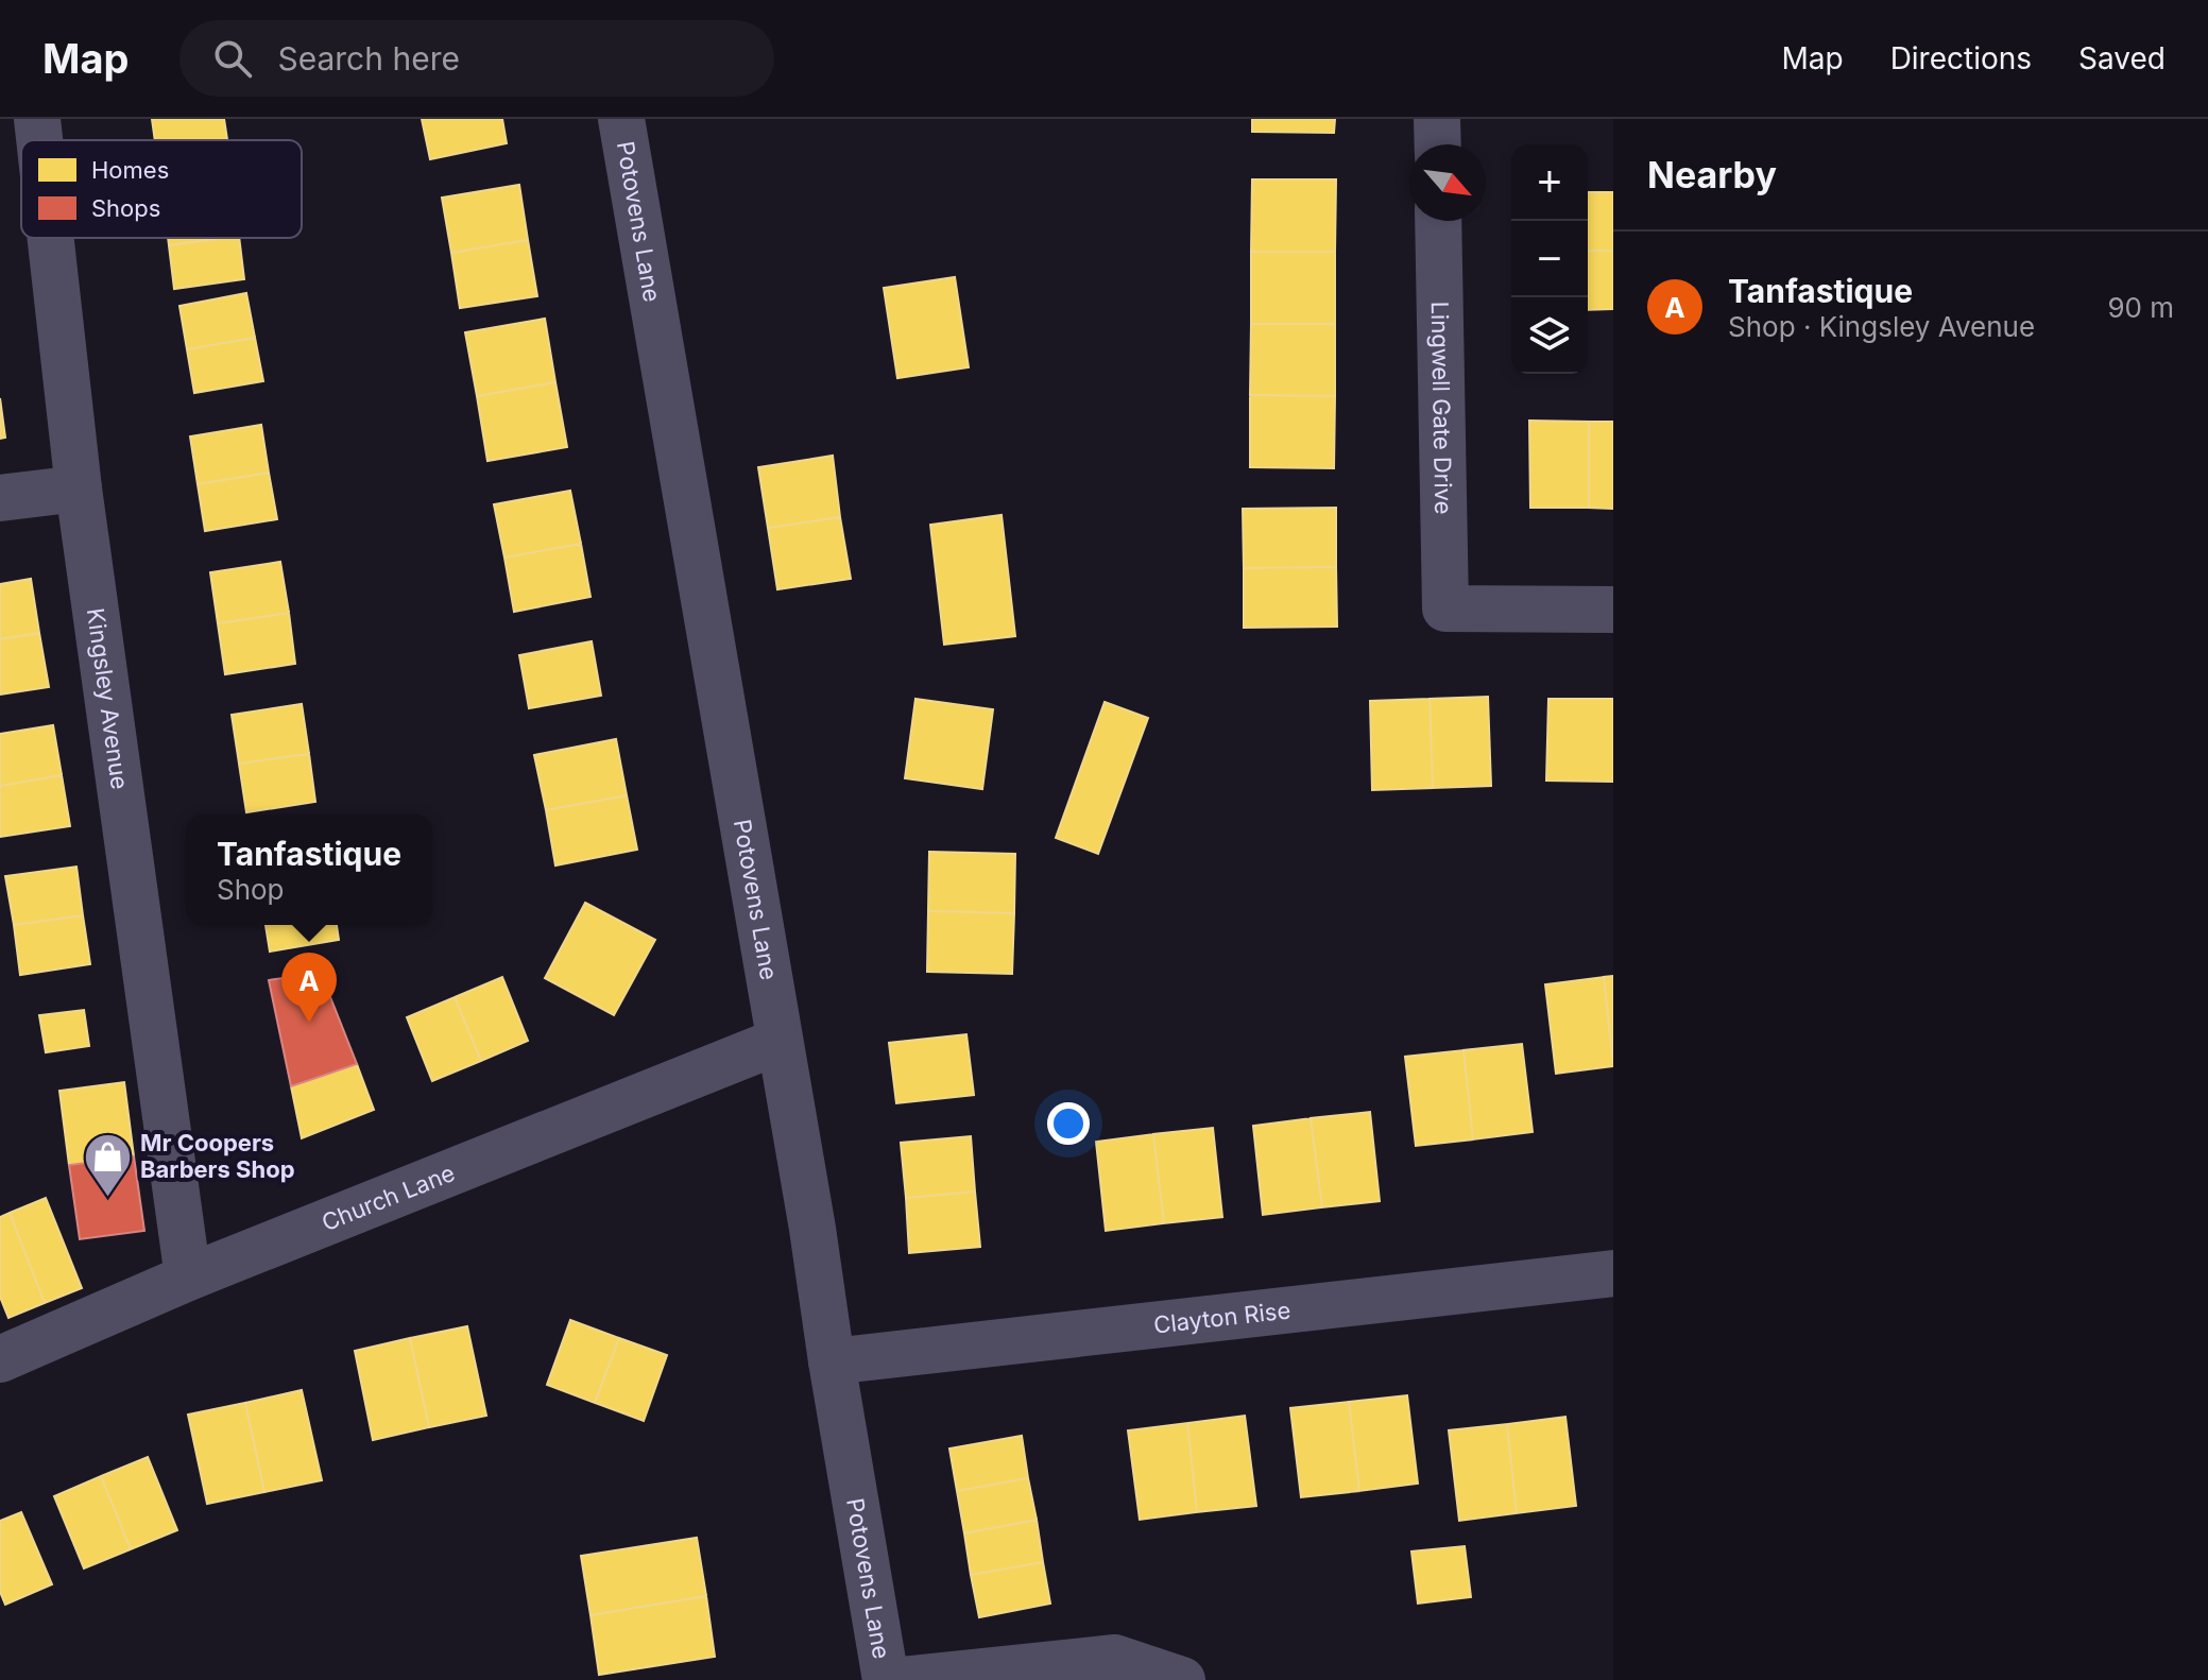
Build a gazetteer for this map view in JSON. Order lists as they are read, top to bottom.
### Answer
{
  "streets": {
    "street": [
      "Potovens Lane",
      "Lingwell Gate Drive",
      "Kingsley Avenue",
      "Church Lane",
      "Clayton Rise"
    ]
  },
  "crossings": [
    ["Potovens Lane", "Church Lane"],
    ["Potovens Lane", "Clayton Rise"],
    ["Kingsley Avenue", "Church Lane"]
  ],
  "places": {
    "shop": ["Mr Coopers Barbers Shop"]
  },
  "legend": ["Homes", "Shops"],
  "north": "bottom right",
  "page": {
    "header": "Map",
    "search": "Search here",
    "nav": ["Map", "Directions", "Saved"],
    "heading": "Nearby",
    "map_buttons": ["+", "−"],
    "list": [
      {
        "mark": "A",
        "name": "Tanfastique",
        "note": "Shop · Kingsley Avenue",
        "value": "90 m"
      }
    ],
    "popup": ["Tanfastique", "Shop"],
    "pins": "A"
  }
}
